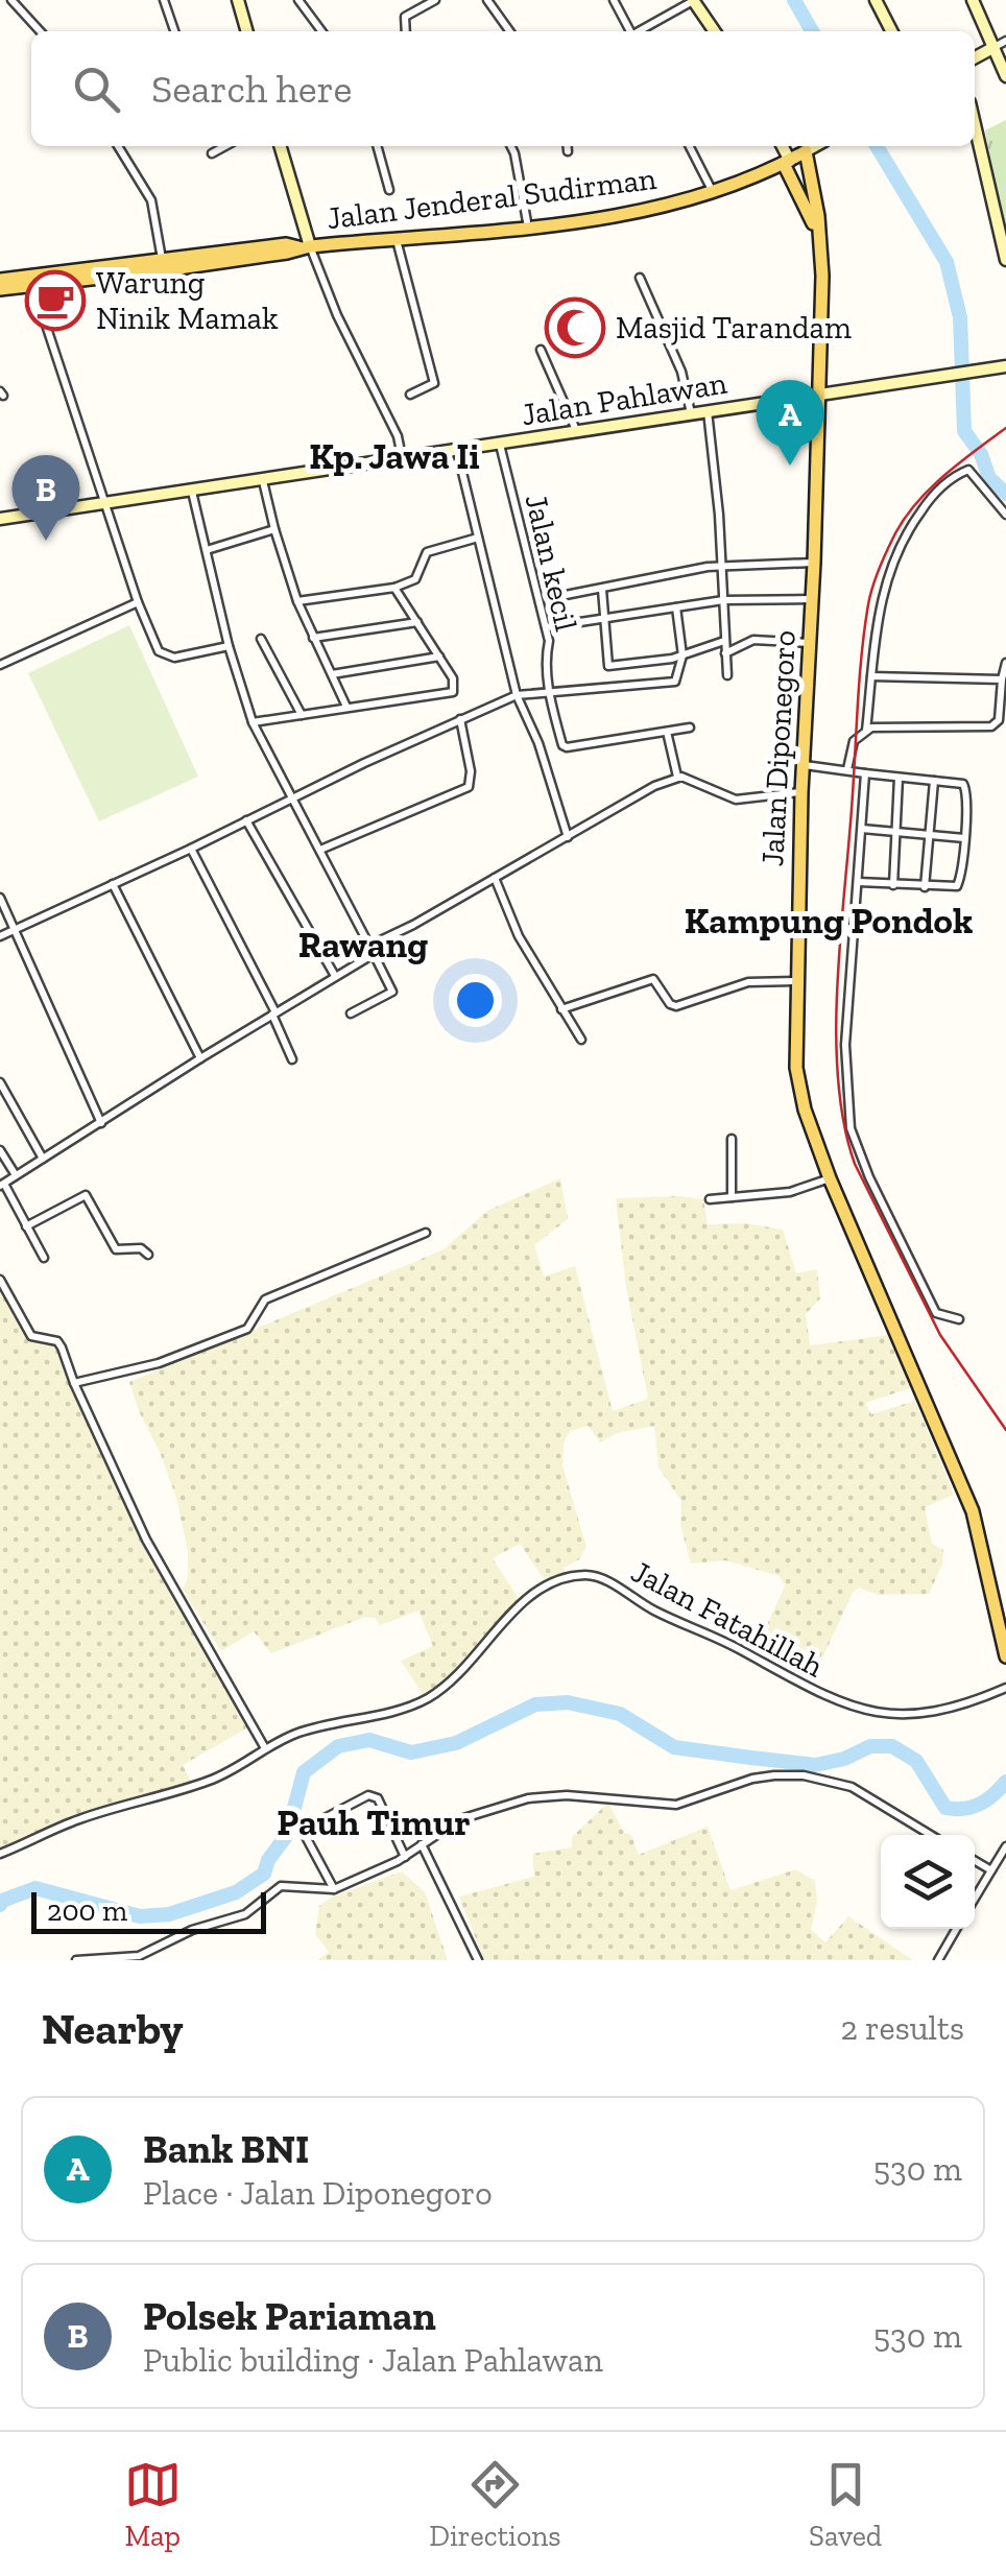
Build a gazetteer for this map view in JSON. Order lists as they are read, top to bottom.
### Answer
{
  "streets": {
    "main road": ["Jalan Jenderal Sudirman", "Jalan Diponegoro"],
    "street": ["Jalan Pahlawan", "Jalan kecil", "Jalan Fatahillah"]
  },
  "crossings": [
    ["Jalan Jenderal Sudirman", "Jalan Diponegoro"],
    ["Jalan Pahlawan", "Jalan kecil"],
    ["Jalan Pahlawan", "Jalan Diponegoro"]
  ],
  "districts": [
    "Kp. Jawa Ii",
    "Kampung Pondok",
    "Rawang",
    "Pauh Timur"
  ],
  "places": {
    "cafe": ["Warung Ninik Mamak"],
    "mosque": ["Masjid Tarandam"]
  },
  "scale_bar": "200 m",
  "page": {
    "search": "Search here",
    "pins": ["A", "B"],
    "scale": "200 m",
    "heading": ["Nearby", "2 results"],
    "list": [
      {
        "mark": "A",
        "name": "Bank BNI",
        "note": "Place · Jalan Diponegoro",
        "value": "530 m"
      },
      {
        "mark": "B",
        "name": "Polsek Pariaman",
        "note": "Public building · Jalan Pahlawan",
        "value": "530 m"
      }
    ],
    "nav": ["Map", "Directions", "Saved"]
  }
}
